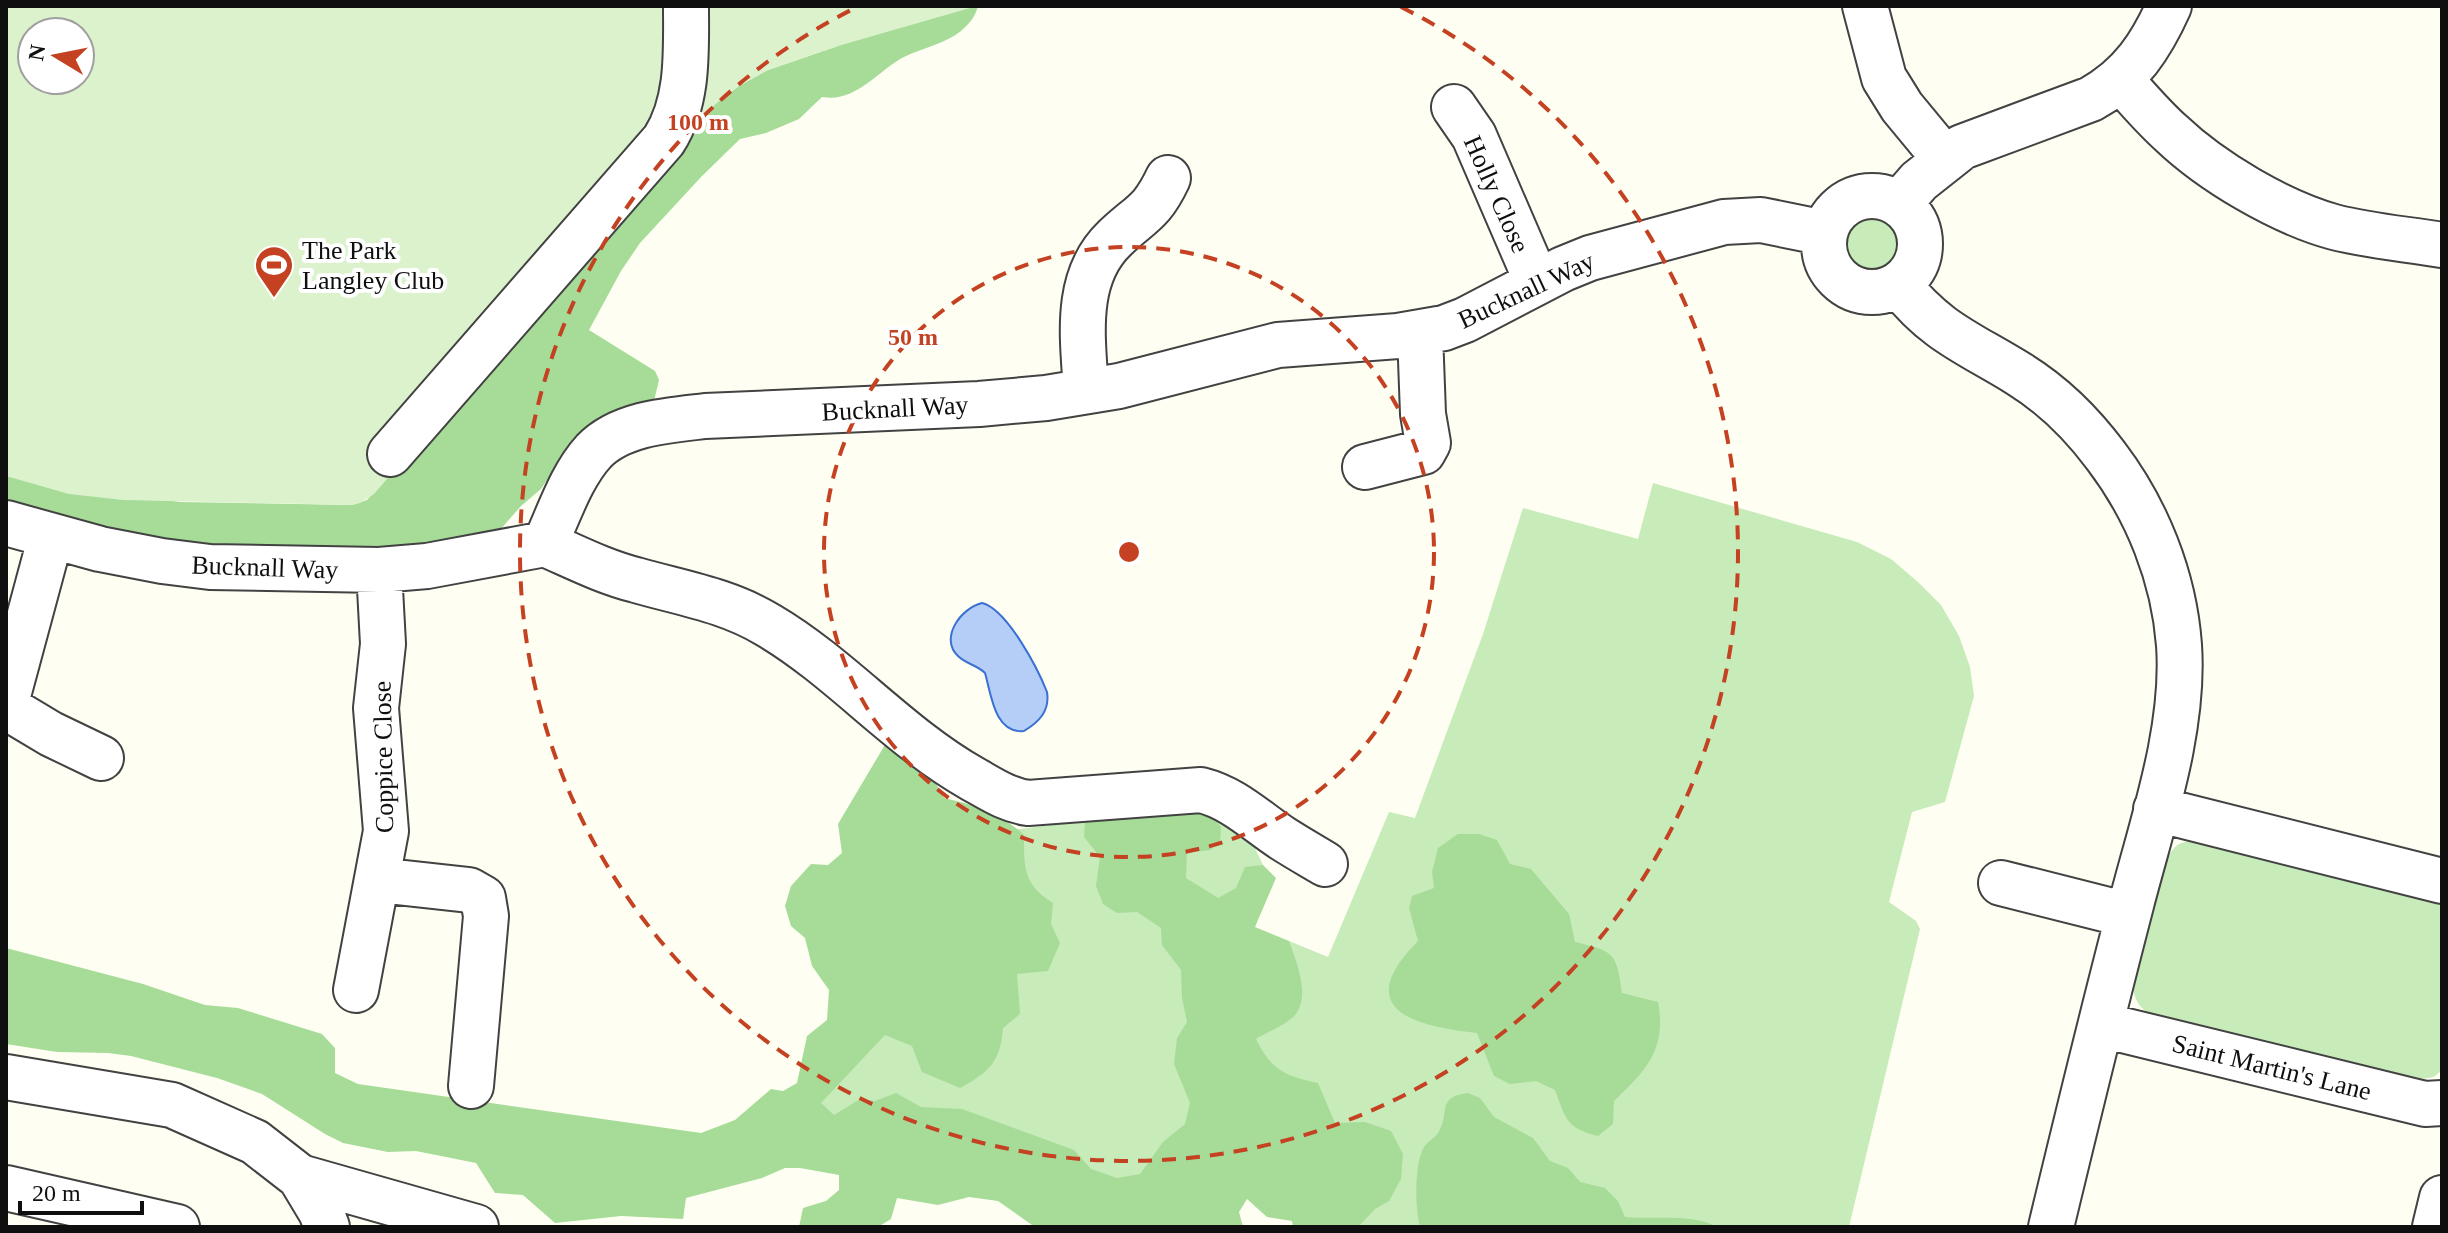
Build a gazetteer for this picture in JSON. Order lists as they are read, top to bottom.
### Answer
{
  "streets": {
    "street": [
      "Holly Close",
      "Bucknall Way",
      "Coppice Close",
      "Saint Martin's Lane"
    ]
  },
  "crossings": [
    ["Holly Close", "Bucknall Way"],
    ["Bucknall Way", "Coppice Close"]
  ],
  "places": {
    "sports": ["The Park Langley Club"]
  },
  "scale_bar": "20 m",
  "north": "left",
  "rings": ["100 m", "50 m"]
}
